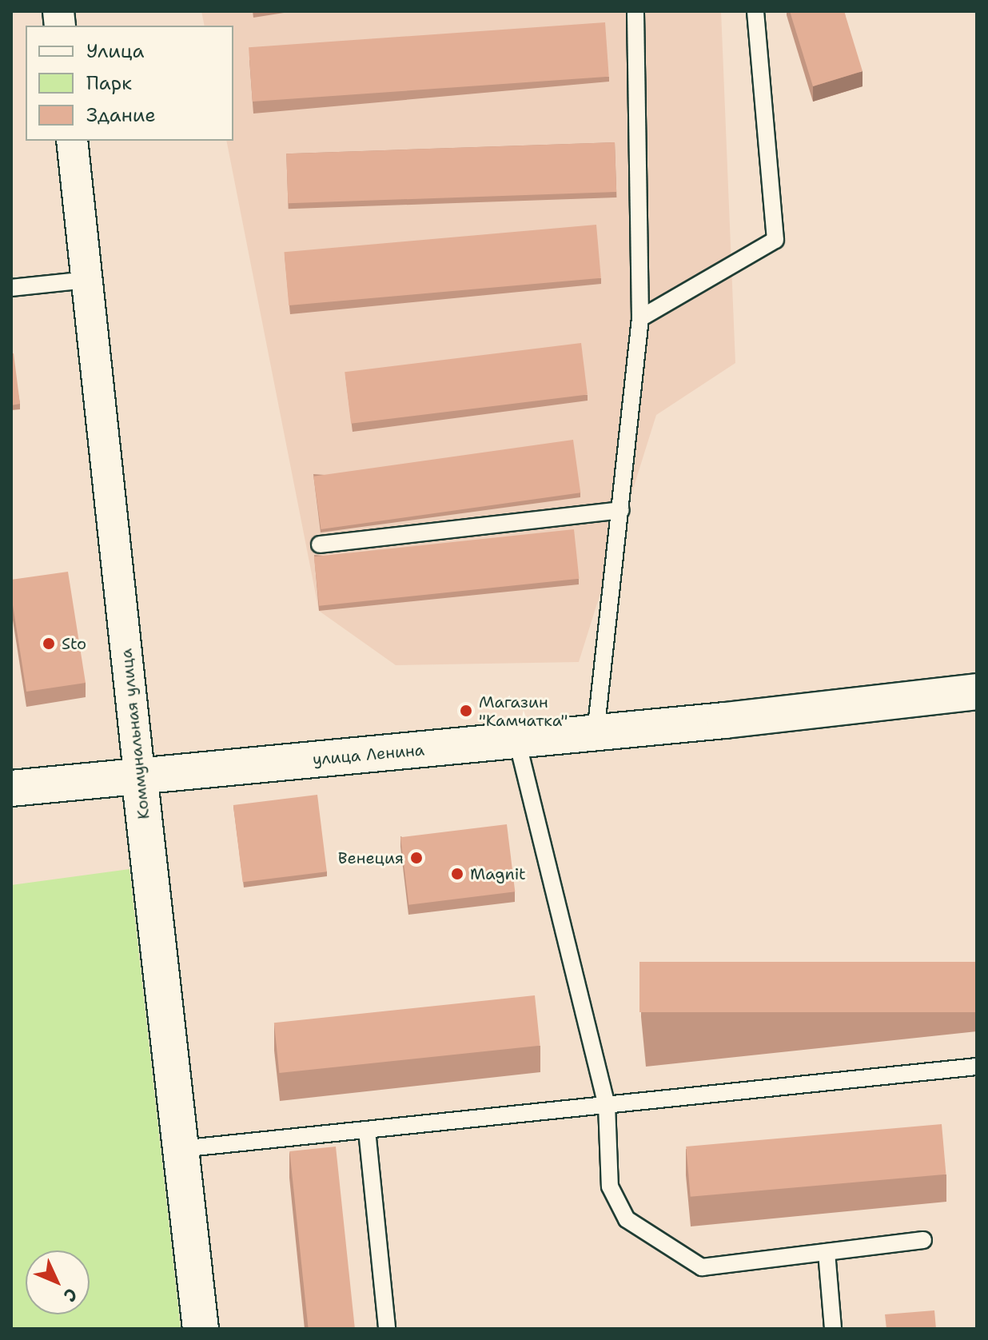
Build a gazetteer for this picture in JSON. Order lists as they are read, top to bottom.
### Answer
{
  "streets": {
    "main road": ["Коммунальная улица", "улица Ленина"]
  },
  "crossings": [
    ["Коммунальная улица", "улица Ленина"]
  ],
  "places": [
    "Sto",
    "Магазин \"Камчатка\"",
    "Венеция",
    "Magnit"
  ],
  "legend": ["Улица", "Парк", "Здание"],
  "north": "bottom right"
}
